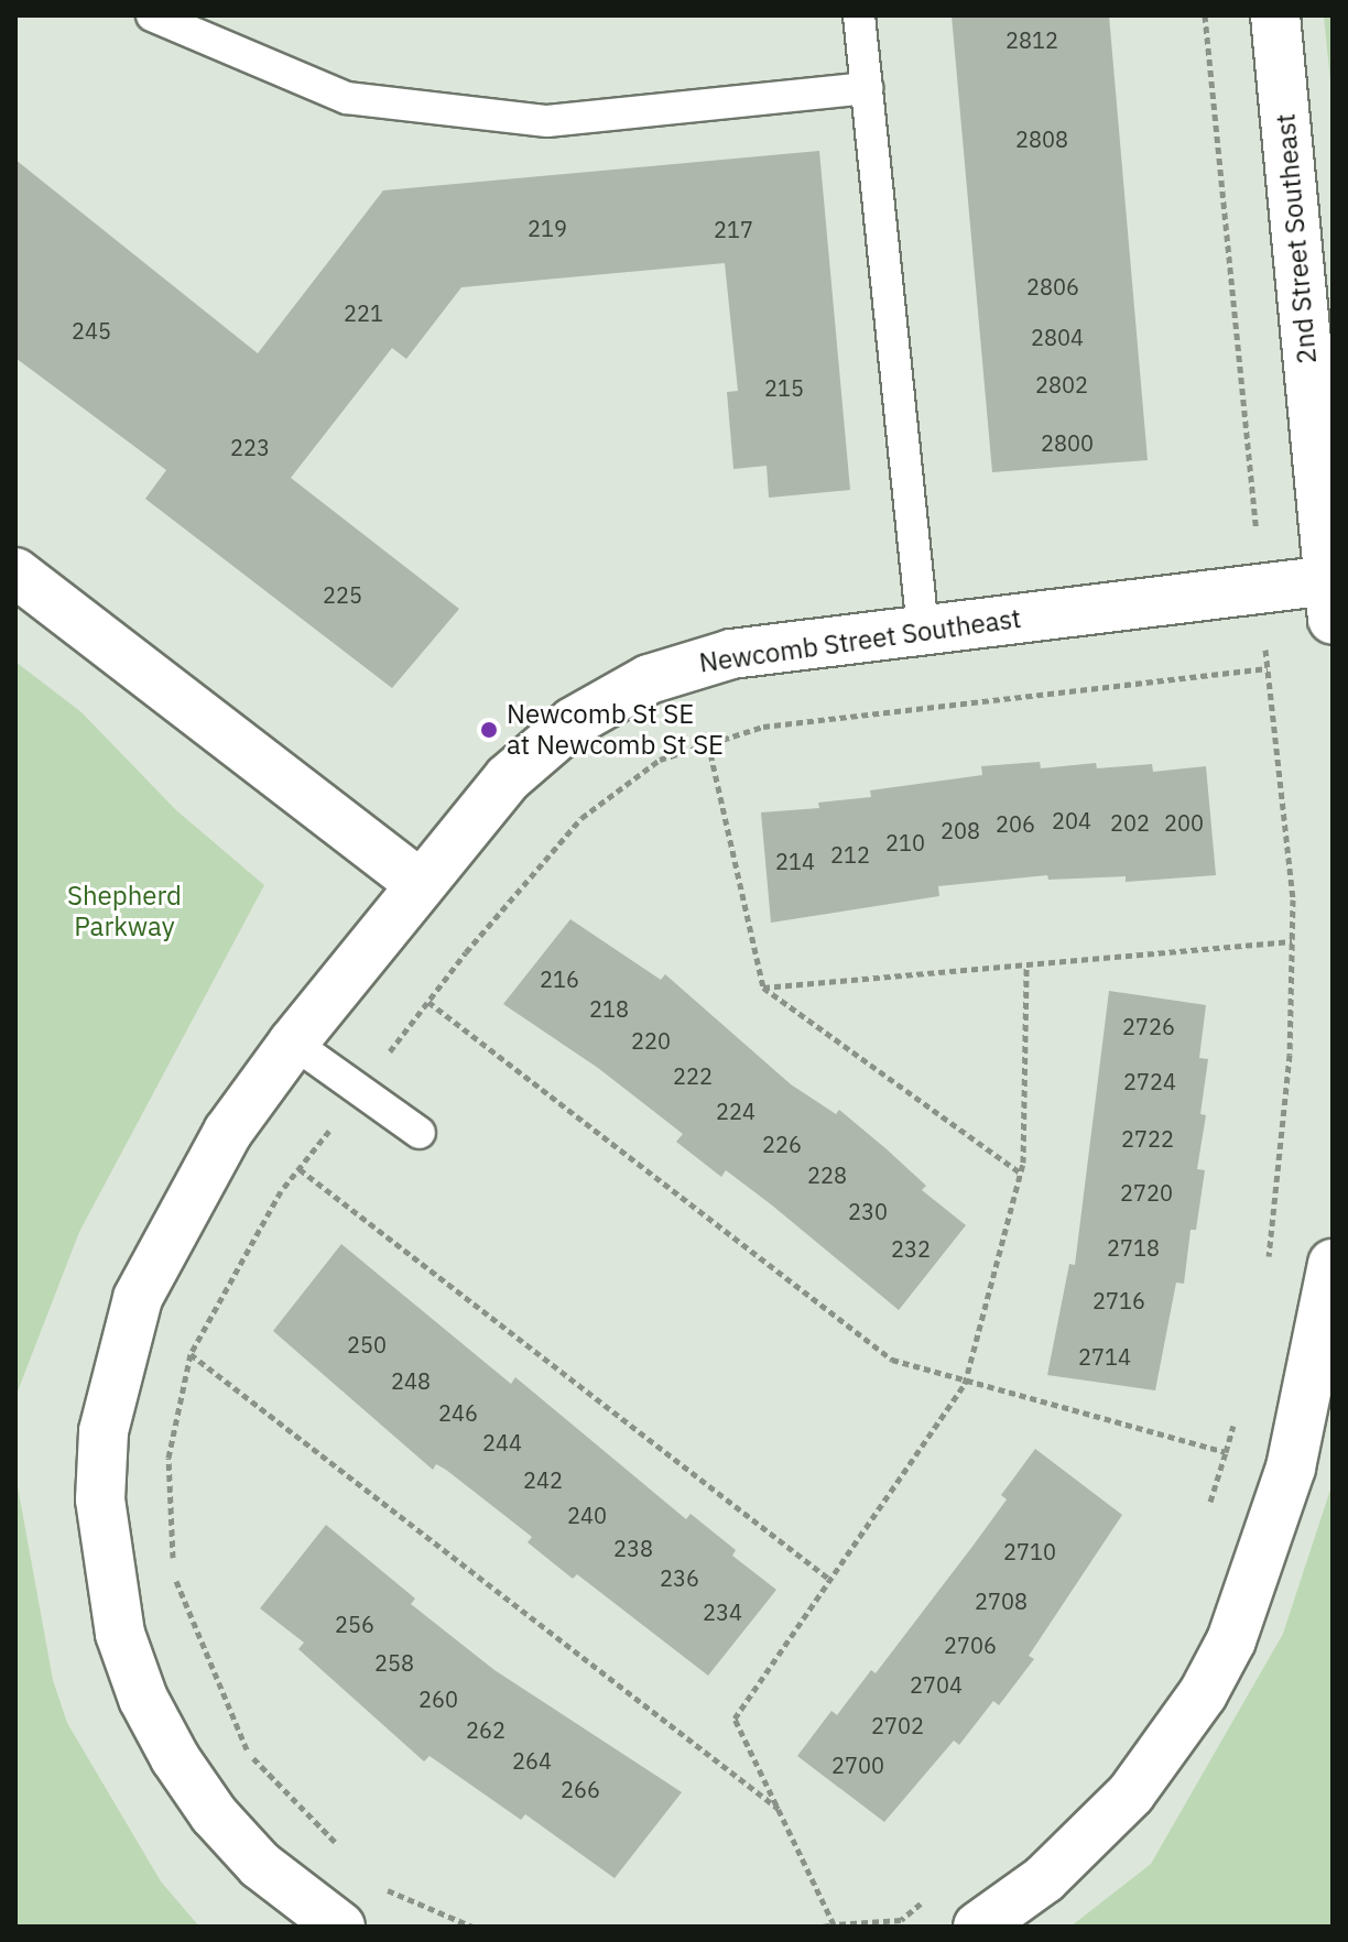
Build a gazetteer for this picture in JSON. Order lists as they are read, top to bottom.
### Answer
{
  "streets": {
    "street": ["2nd Street Southeast", "Newcomb Street Southeast"]
  },
  "crossings": [
    ["2nd Street Southeast", "Newcomb Street Southeast"]
  ],
  "parks": ["Shepherd Parkway"],
  "places": ["Newcomb St SE at Newcomb St SE"],
  "house_numbers": [
    "2812",
    "2808",
    "219",
    "217",
    "2806",
    "221",
    "245",
    "2804",
    "2802",
    "215",
    "2800",
    "223",
    "225",
    "204",
    "202",
    "200",
    "206",
    "208",
    "210",
    "212",
    "214",
    "216",
    "218",
    "2726",
    "220",
    "222",
    "2724",
    "224",
    "2722",
    "226",
    "228",
    "2720",
    "230",
    "2718",
    "232",
    "2716",
    "250",
    "2714",
    "248",
    "246",
    "244",
    "242",
    "240",
    "238",
    "2710",
    "236",
    "2708",
    "234",
    "256",
    "2706",
    "258",
    "2704",
    "260",
    "2702",
    "262",
    "264",
    "2700",
    "266"
  ]
}
